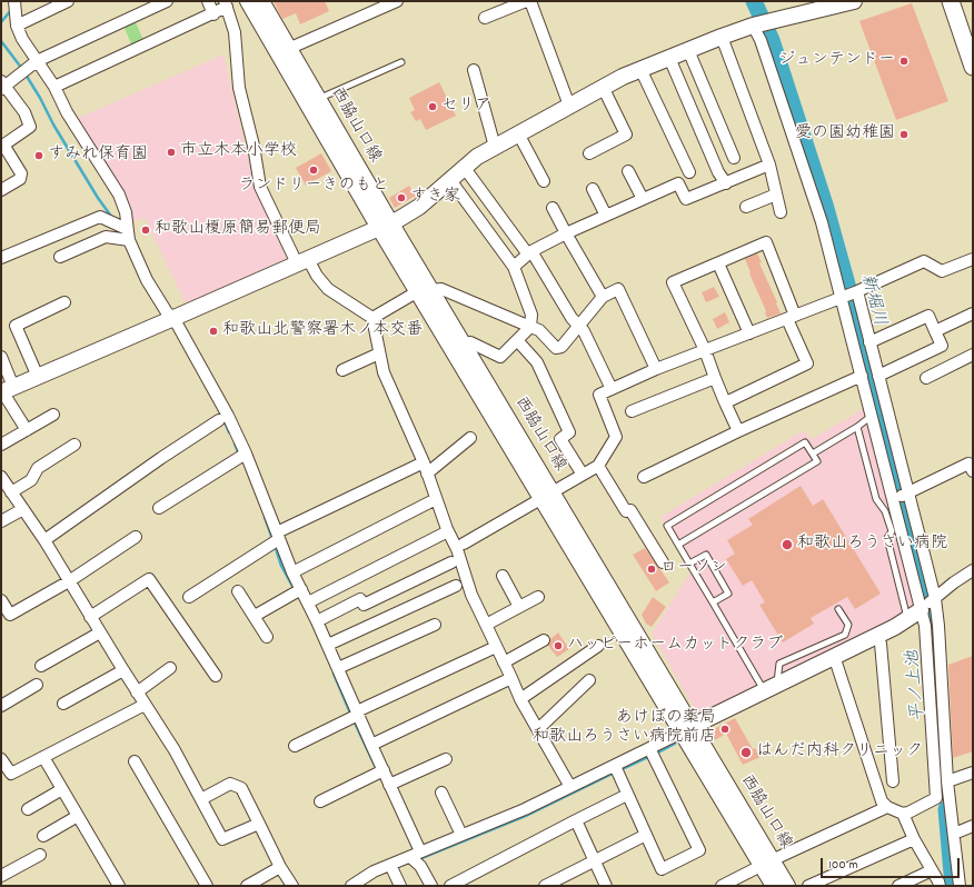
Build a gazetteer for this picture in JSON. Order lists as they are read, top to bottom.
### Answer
{
  "streets": {
    "street": ["西脇山口線"]
  },
  "water": ["新堀川", "平ノ上池"],
  "places": [
    "ジュンテンドー",
    "セリア",
    "愛の園幼稚園",
    "市立木本小学校",
    "すみれ保育園",
    "ランドリーきのもと",
    "すき家",
    "和歌山榎原簡易郵便局",
    "和歌山北警察署木ノ本交番",
    "和歌山ろうさい病院",
    "ローソン",
    "ハッピーホームカットクラブ",
    "あけぼの薬局 和歌山ろうさい病院前店",
    "はんだ内科クリニック"
  ],
  "scale_bar": "100 m"
}
